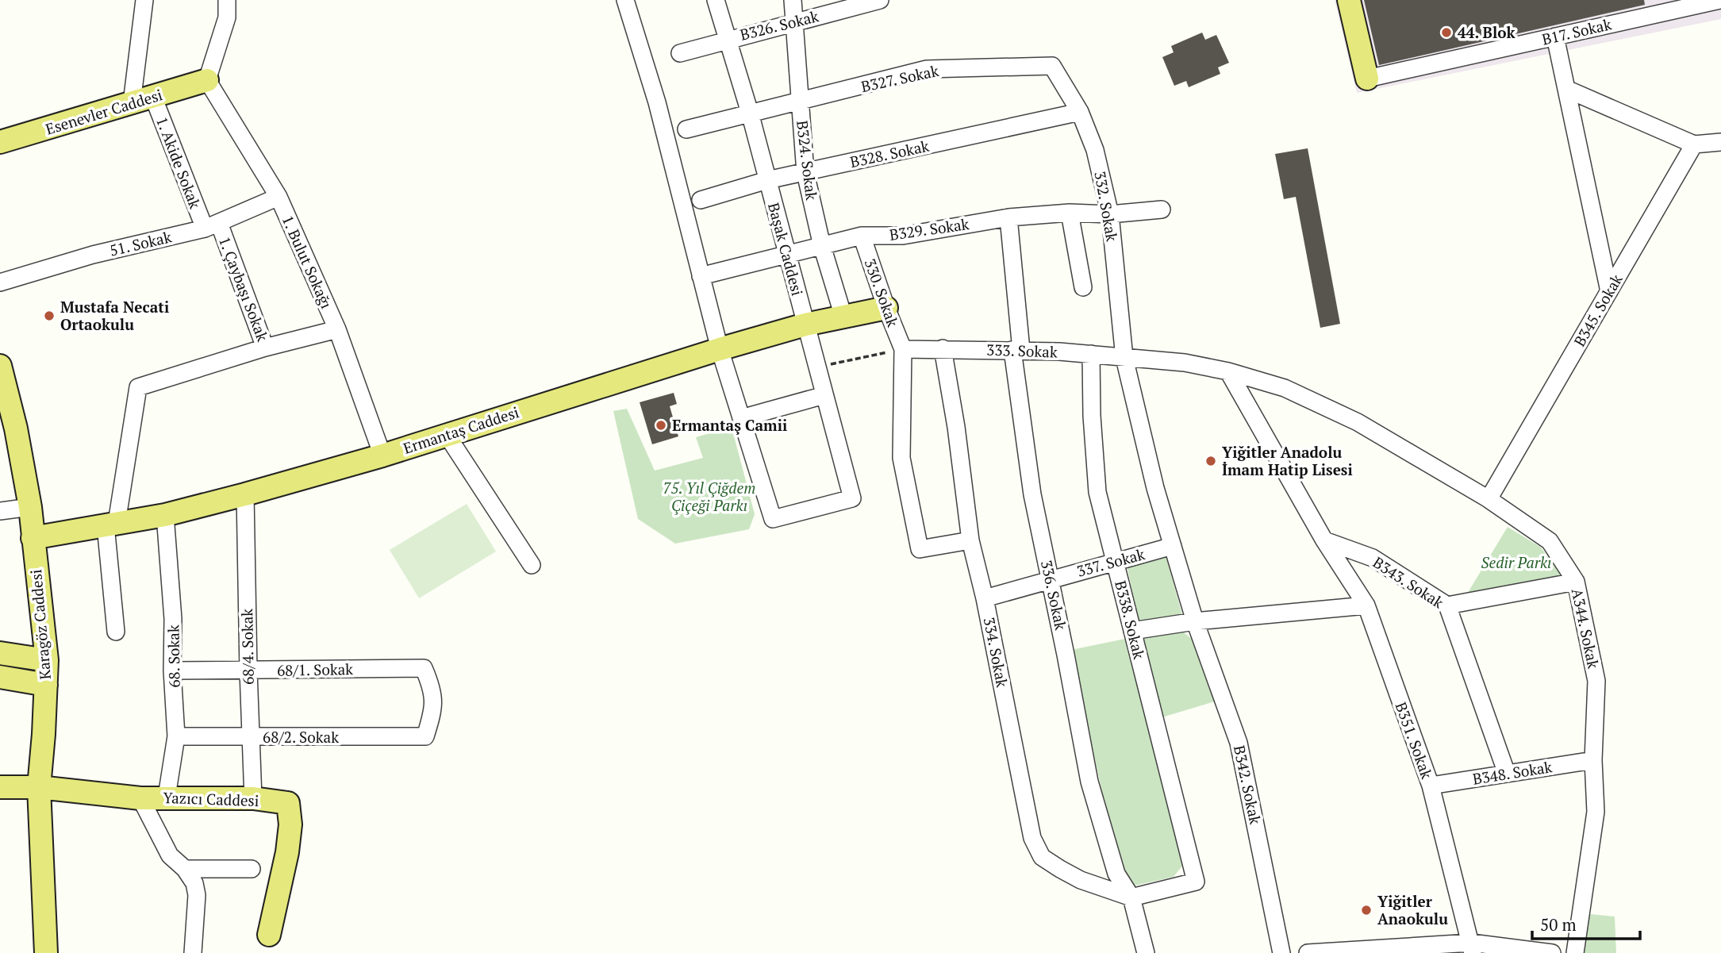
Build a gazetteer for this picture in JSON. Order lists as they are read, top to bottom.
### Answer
{
  "streets": {
    "main road": [
      "Esenevler Caddesi",
      "Ermantaş Caddesi",
      "Karagöz Caddesi",
      "Yazıcı Caddesi"
    ],
    "street": [
      "B326. Sokak",
      "B17. Sokak",
      "B327. Sokak",
      "B328. Sokak",
      "B324. Sokak",
      "1. Akide Sokak",
      "332. Sokak",
      "B329. Sokak",
      "51. Sokak",
      "Başak Caddesi",
      "1. Bulut Sokağı",
      "1. Çaybaşı Sokak",
      "330. Sokak",
      "B345. Sokak",
      "333. Sokak",
      "337. Sokak",
      "B343. Sokak",
      "336. Sokak",
      "B338. Sokak",
      "A344. Sokak",
      "68/4. Sokak",
      "334. Sokak",
      "68. Sokak",
      "68/1. Sokak",
      "68/2. Sokak",
      "B351. Sokak",
      "B348. Sokak",
      "B342. Sokak"
    ]
  },
  "crossings": [
    ["B326. Sokak", "B324. Sokak"],
    ["B326. Sokak", "Başak Caddesi"],
    ["B327. Sokak", "B324. Sokak"],
    ["B327. Sokak", "332. Sokak"],
    ["B327. Sokak", "Başak Caddesi"],
    ["Esenevler Caddesi", "1. Akide Sokak"],
    ["Esenevler Caddesi", "1. Bulut Sokağı"],
    ["B328. Sokak", "B324. Sokak"],
    ["B328. Sokak", "332. Sokak"],
    ["B328. Sokak", "Başak Caddesi"],
    ["B324. Sokak", "B329. Sokak"],
    ["B324. Sokak", "Ermantaş Caddesi"],
    ["1. Akide Sokak", "51. Sokak"],
    ["1. Akide Sokak", "1. Çaybaşı Sokak"],
    ["332. Sokak", "B329. Sokak"],
    ["332. Sokak", "333. Sokak"],
    ["332. Sokak", "B342. Sokak"],
    ["B329. Sokak", "Başak Caddesi"],
    ["B329. Sokak", "330. Sokak"],
    ["B329. Sokak", "336. Sokak"],
    ["51. Sokak", "1. Bulut Sokağı"],
    ["51. Sokak", "1. Çaybaşı Sokak"],
    ["Başak Caddesi", "Ermantaş Caddesi"],
    ["1. Bulut Sokağı", "1. Çaybaşı Sokak"],
    ["1. Bulut Sokağı", "Ermantaş Caddesi"],
    ["330. Sokak", "333. Sokak"],
    ["330. Sokak", "Ermantaş Caddesi"],
    ["B345. Sokak", "A344. Sokak"],
    ["333. Sokak", "336. Sokak"],
    ["333. Sokak", "B338. Sokak"],
    ["333. Sokak", "A344. Sokak"],
    ["333. Sokak", "334. Sokak"],
    ["333. Sokak", "B342. Sokak"],
    ["Ermantaş Caddesi", "Karagöz Caddesi"],
    ["Ermantaş Caddesi", "68/4. Sokak"],
    ["Ermantaş Caddesi", "68. Sokak"],
    ["337. Sokak", "336. Sokak"],
    ["337. Sokak", "B338. Sokak"],
    ["337. Sokak", "334. Sokak"],
    ["337. Sokak", "B342. Sokak"],
    ["B343. Sokak", "B351. Sokak"],
    ["B343. Sokak", "B348. Sokak"],
    ["336. Sokak", "B338. Sokak"],
    ["336. Sokak", "334. Sokak"],
    ["B338. Sokak", "334. Sokak"],
    ["Karagöz Caddesi", "Yazıcı Caddesi"],
    ["A344. Sokak", "B348. Sokak"],
    ["68/4. Sokak", "68/1. Sokak"],
    ["68/4. Sokak", "68/2. Sokak"],
    ["68/4. Sokak", "Yazıcı Caddesi"],
    ["68. Sokak", "68/1. Sokak"],
    ["68. Sokak", "68/2. Sokak"],
    ["68. Sokak", "Yazıcı Caddesi"],
    ["68/1. Sokak", "68/2. Sokak"],
    ["B351. Sokak", "B348. Sokak"]
  ],
  "parks": ["75. Yıl Çiğdem Çiçeği Parkı", "Sedir Parkı"],
  "places": [
    "44. Blok",
    "Mustafa Necati Ortaokulu",
    "Ermantaş Camii",
    "Yiğitler Anadolu İmam Hatip Lisesi",
    "Yiğitler Anaokulu"
  ],
  "scale_bar": "50 m"
}
